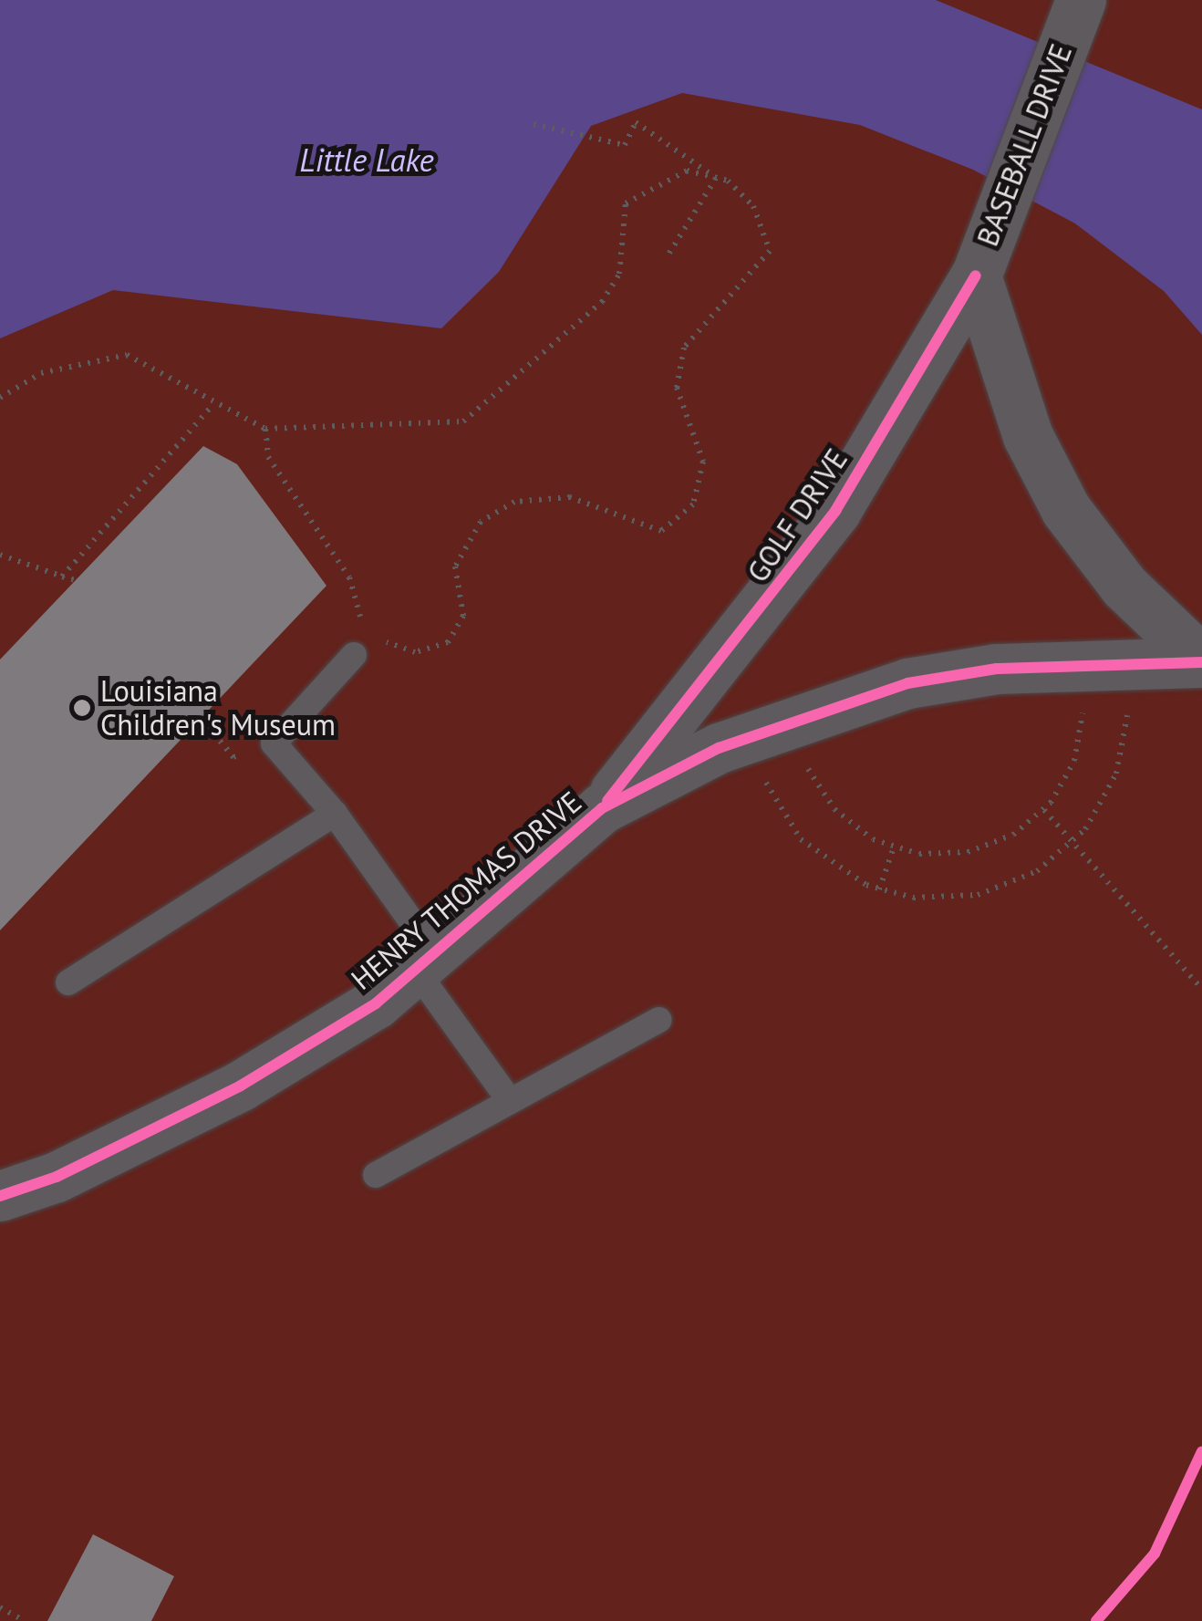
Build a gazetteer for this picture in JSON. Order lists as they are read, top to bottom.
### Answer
{
  "streets": {
    "street": ["BASEBALL DRIVE", "GOLF DRIVE", "HENRY THOMAS DRIVE"]
  },
  "crossings": [
    ["BASEBALL DRIVE", "GOLF DRIVE"],
    ["BASEBALL DRIVE", "HENRY THOMAS DRIVE"],
    ["GOLF DRIVE", "HENRY THOMAS DRIVE"]
  ],
  "water": ["Little Lake"],
  "places": ["Louisiana Children's Museum"]
}
